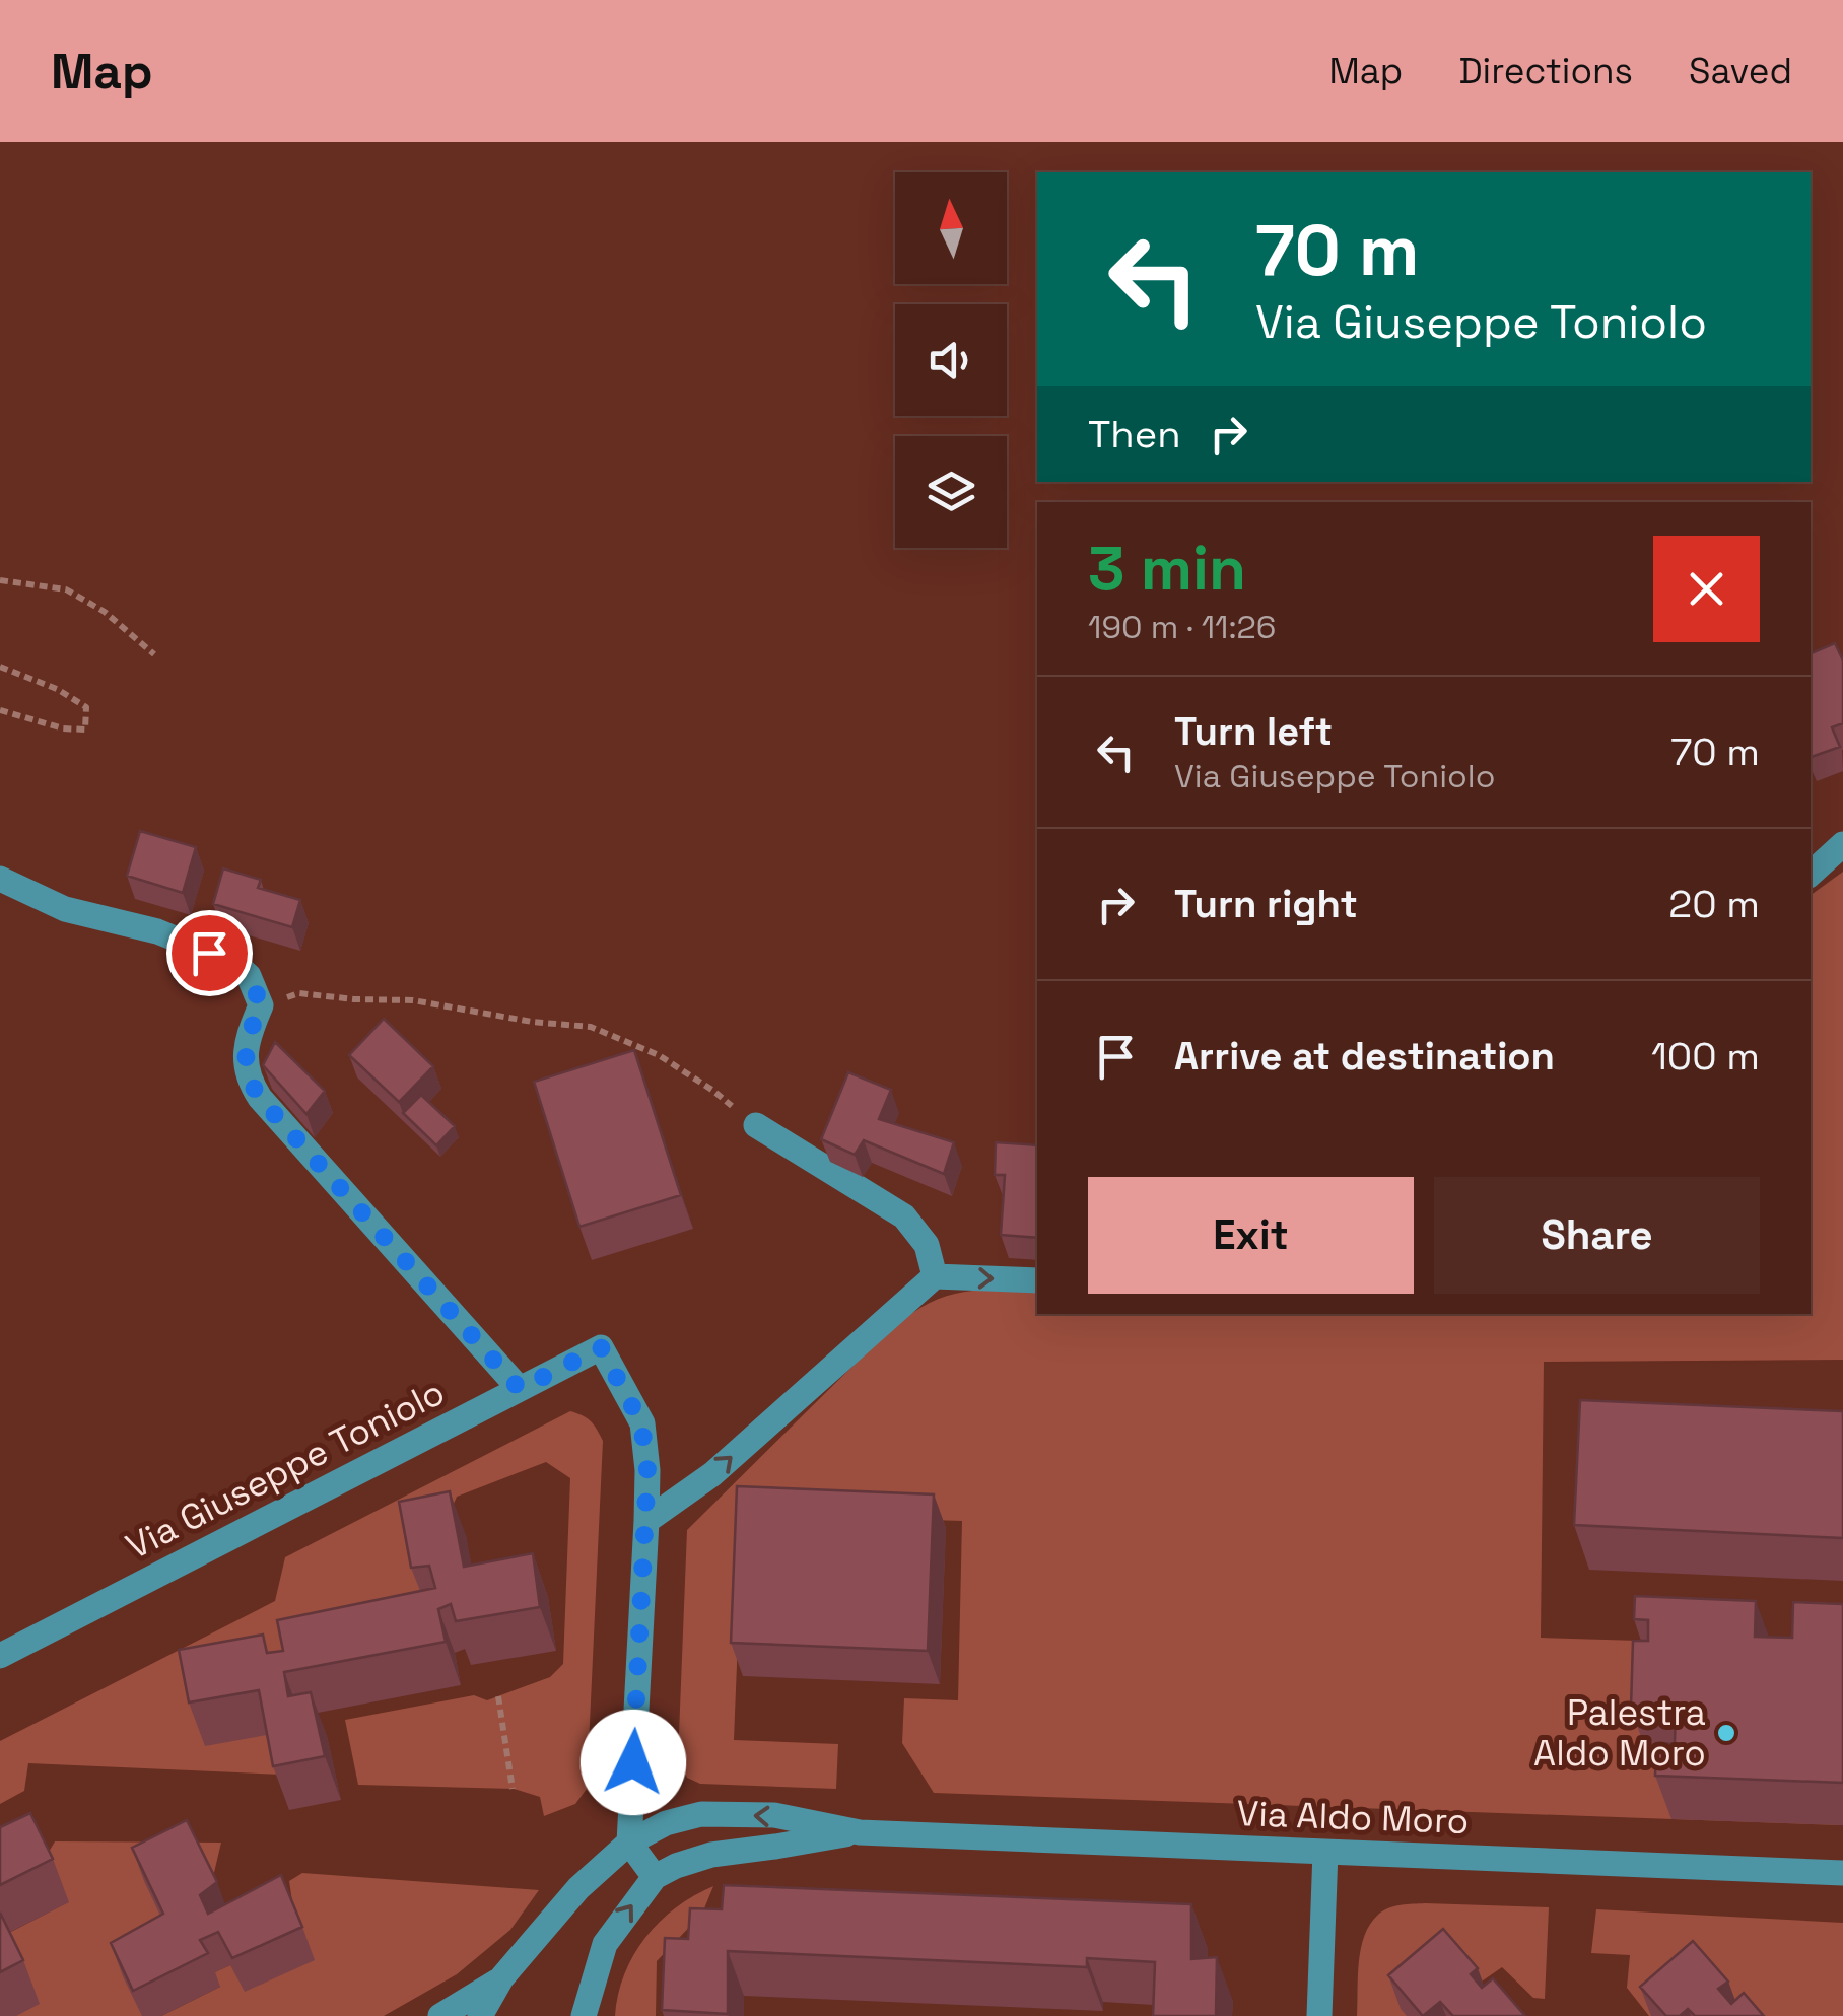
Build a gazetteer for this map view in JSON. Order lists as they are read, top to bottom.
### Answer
{
  "streets": {
    "street": ["Via Giuseppe Toniolo", "Via Aldo Moro"]
  },
  "places": ["Palestra Aldo Moro"],
  "north": "top",
  "page": {
    "header": "Map",
    "nav": ["Map", "Directions", "Saved"],
    "turn": ["70 m", "Via Giuseppe Toniolo"],
    "then": "Then",
    "heading": ["3 min", "190 m · 11:26"],
    "list": [
      {
        "name": "Turn left",
        "note": "Via Giuseppe Toniolo",
        "value": "70 m"
      },
      {
        "name": "Turn right",
        "value": "20 m"
      },
      {
        "name": "Arrive at destination",
        "value": "100 m"
      }
    ],
    "buttons": ["Exit", "Share"]
  }
}
